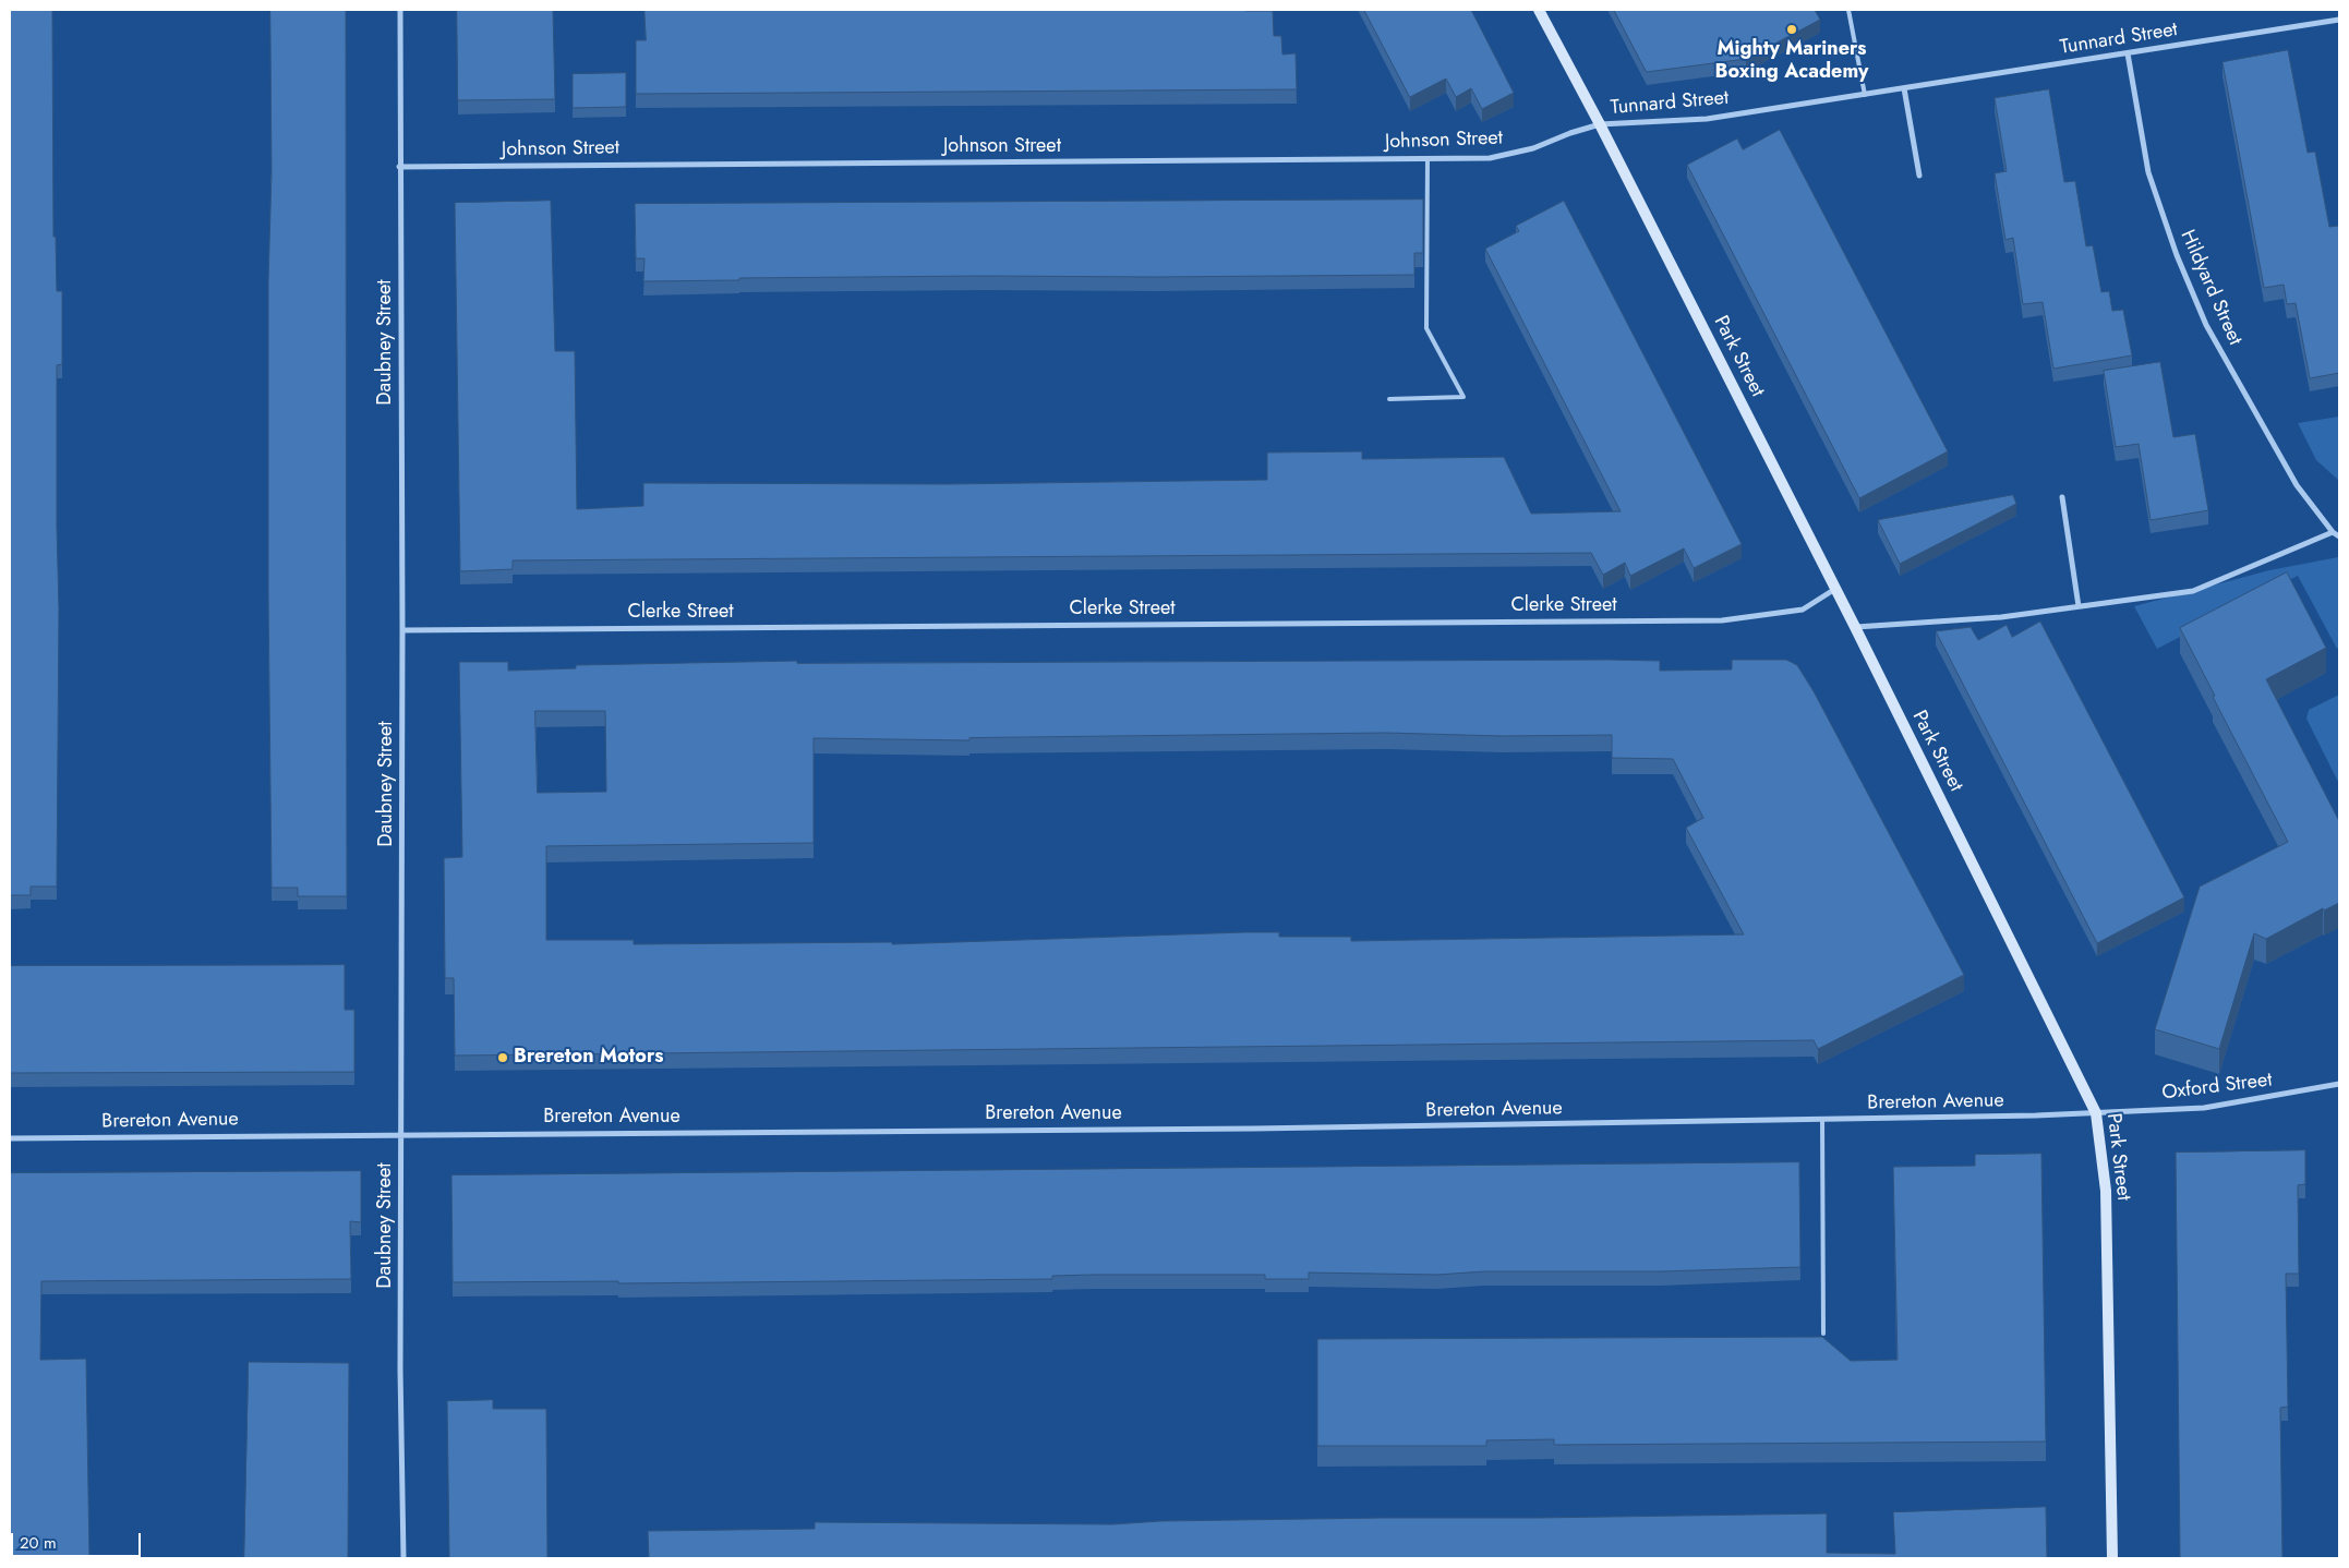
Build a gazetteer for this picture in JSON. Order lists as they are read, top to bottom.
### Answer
{
  "streets": {
    "street": [
      "Tunnard Street",
      "Johnson Street",
      "Hildyard Street",
      "Daubney Street",
      "Park Street",
      "Clerke Street",
      "Oxford Street",
      "Brereton Avenue"
    ]
  },
  "crossings": [
    ["Tunnard Street", "Johnson Street"],
    ["Tunnard Street", "Hildyard Street"],
    ["Tunnard Street", "Park Street"],
    ["Johnson Street", "Daubney Street"],
    ["Johnson Street", "Park Street"],
    ["Daubney Street", "Clerke Street"],
    ["Daubney Street", "Brereton Avenue"],
    ["Park Street", "Clerke Street"],
    ["Park Street", "Oxford Street"],
    ["Park Street", "Brereton Avenue"],
    ["Oxford Street", "Brereton Avenue"]
  ],
  "places": ["Mighty Mariners Boxing Academy", "Brereton Motors"],
  "scale_bar": "20 m"
}
